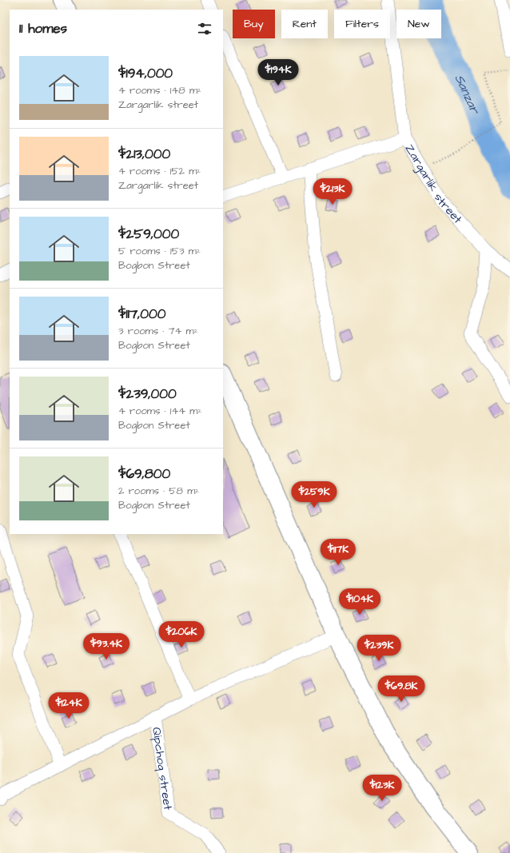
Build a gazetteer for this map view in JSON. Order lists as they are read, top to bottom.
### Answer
{
  "streets": {
    "street": ["Zargarlik street", "Qipchoq street"]
  },
  "water": ["Sanzar"],
  "page": {
    "chip": [
      "Buy",
      "Rent",
      "Filters",
      "New"
    ],
    "heading": "11 homes",
    "list": [
      {
        "name": "$194,000",
        "note": "4 rooms · 148 m² · Zargarlik street"
      },
      {
        "name": "$213,000",
        "note": "4 rooms · 152 m² · Zargarlik street"
      },
      {
        "name": "$259,000",
        "note": "5 rooms · 153 m² · Bogbon Street"
      },
      {
        "name": "$117,000",
        "note": "3 rooms · 74 m² · Bogbon Street"
      },
      {
        "name": "$239,000",
        "note": "4 rooms · 144 m² · Bogbon Street"
      },
      {
        "name": "$69,800",
        "note": "2 rooms · 58 m² · Bogbon Street"
      }
    ],
    "price": [
      "$194K",
      "$213K",
      "$259K",
      "$117K",
      "$104K",
      "$206K",
      "$93.4K",
      "$239K",
      "$69.8K",
      "$124K",
      "$123K"
    ]
  }
}
